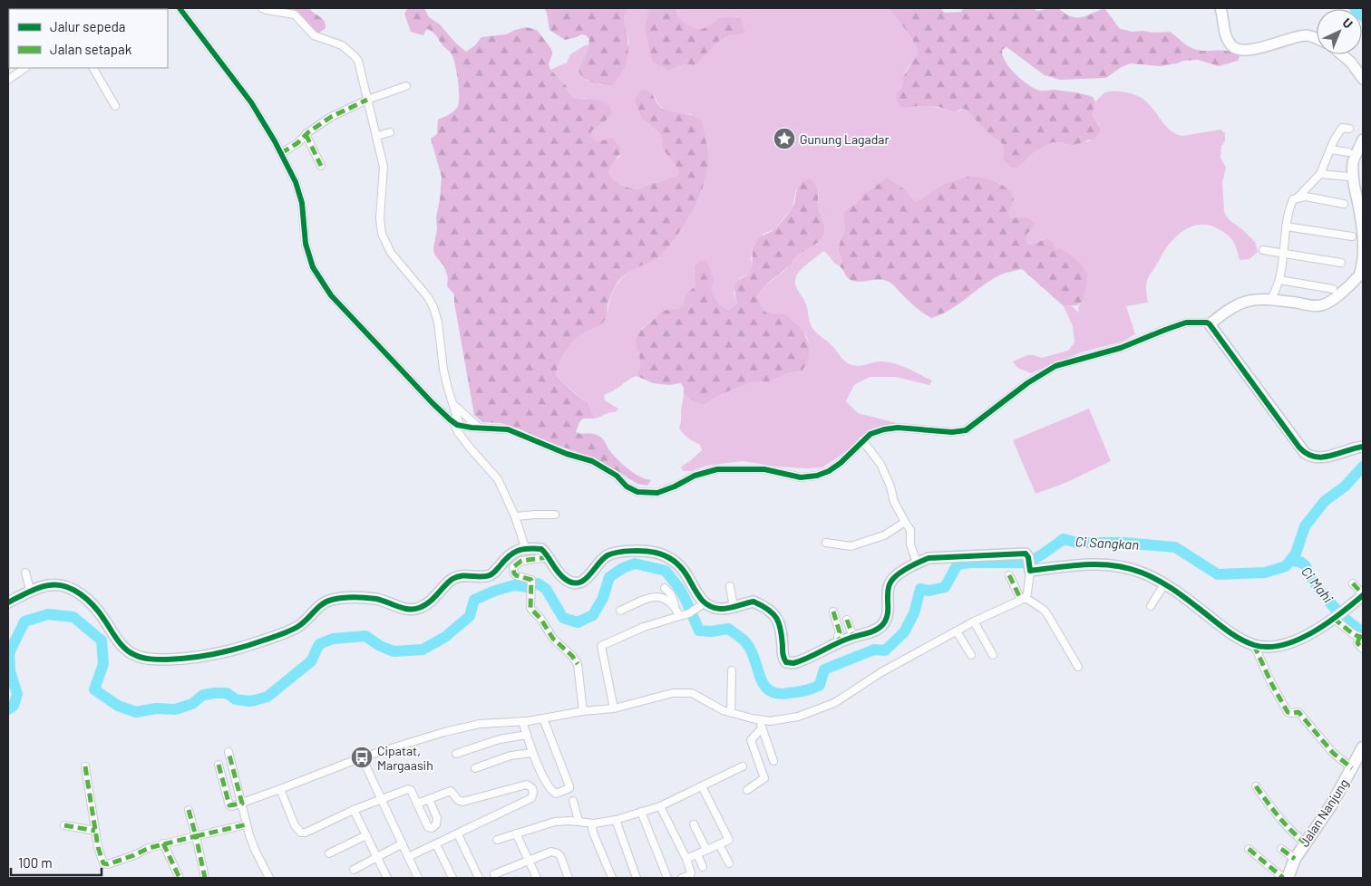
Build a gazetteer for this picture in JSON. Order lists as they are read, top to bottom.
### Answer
{
  "streets": {
    "main road": ["Jalan Nanjung"]
  },
  "water": ["Ci Sangkan", "Ci Mahi"],
  "places": {
    "place": ["Gunung Lagadar"],
    "bus stop": ["Cipatat, Margaasih"]
  },
  "legend": ["Jalur sepeda", "Jalan setapak"],
  "scale_bar": "100 m",
  "north": "top right"
}
